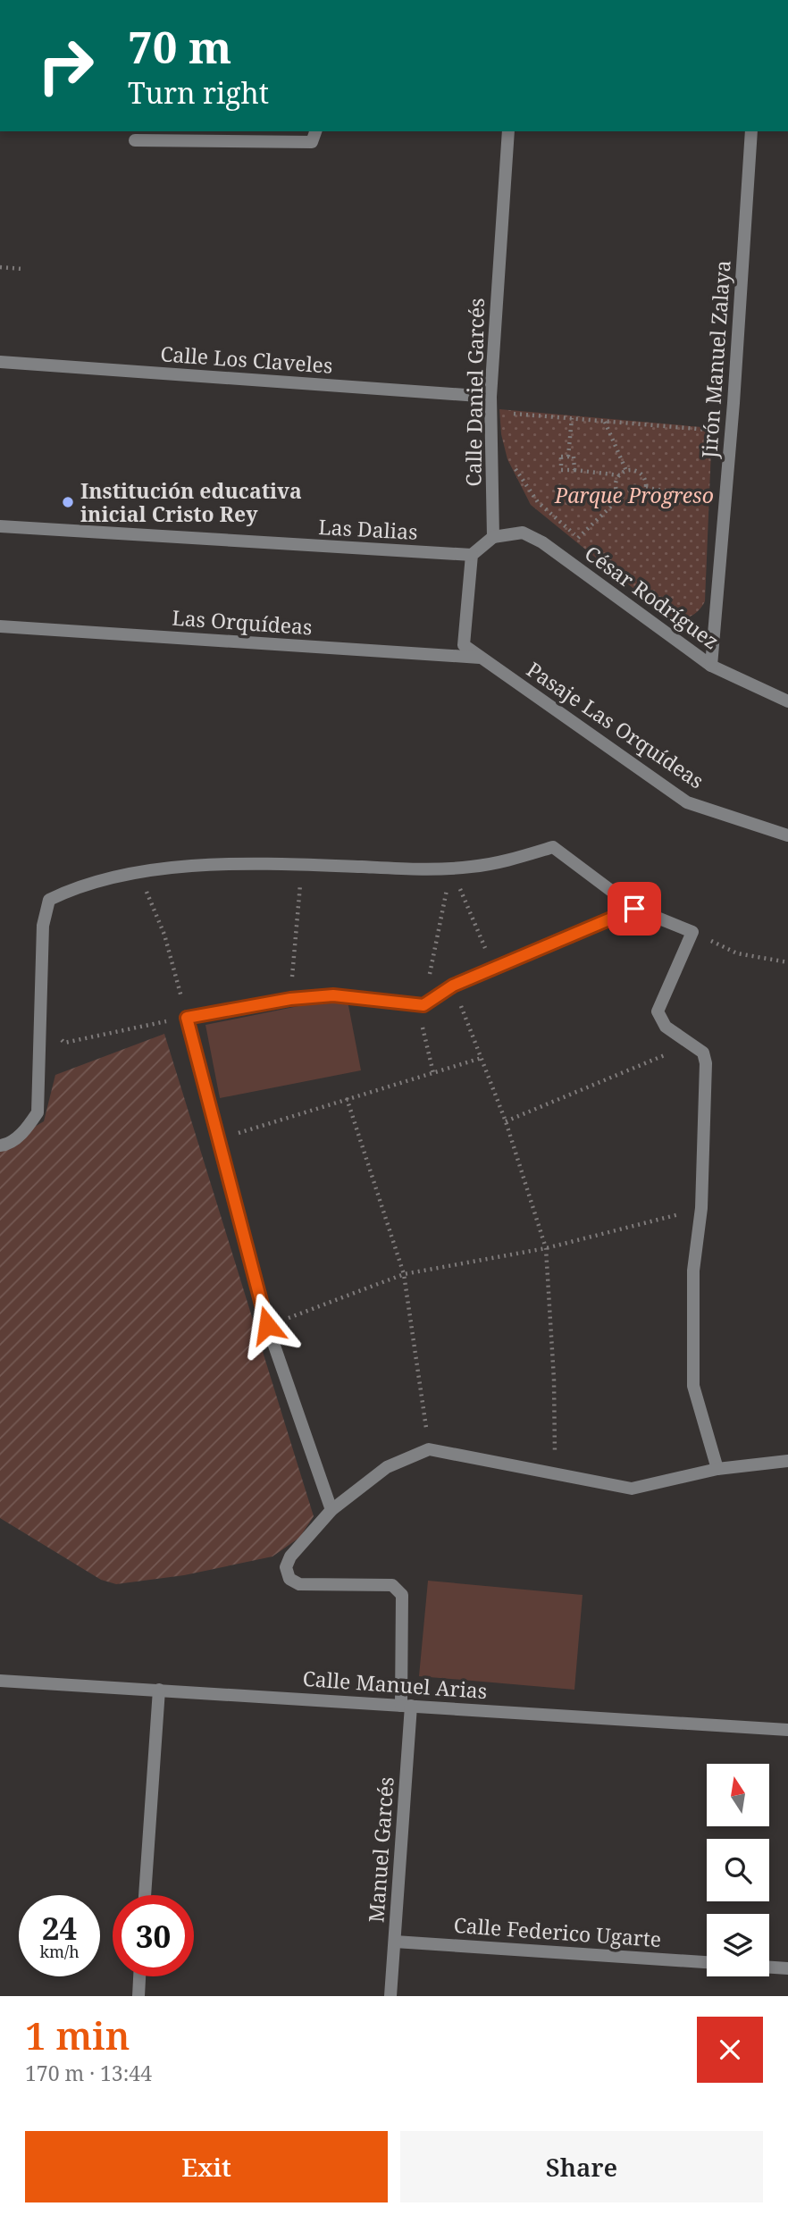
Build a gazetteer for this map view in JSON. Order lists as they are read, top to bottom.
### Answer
{
  "streets": {
    "street": [
      "Calle Los Claveles",
      "Jirón Manuel Zalaya",
      "Calle Daniel Garcés",
      "Las Dalias",
      "César Rodríguez",
      "Las Orquídeas",
      "Pasaje Las Orquídeas",
      "Calle Manuel Arias",
      "Manuel Garcés",
      "Calle Federico Ugarte"
    ]
  },
  "crossings": [
    ["Calle Los Claveles", "Calle Daniel Garcés"],
    ["Jirón Manuel Zalaya", "César Rodríguez"],
    ["Calle Daniel Garcés", "César Rodríguez"],
    ["Las Dalias", "Pasaje Las Orquídeas"],
    ["Las Orquídeas", "Pasaje Las Orquídeas"],
    ["Calle Manuel Arias", "Manuel Garcés"],
    ["Manuel Garcés", "Calle Federico Ugarte"]
  ],
  "parks": ["Parque Progreso"],
  "places": ["Institución educativa inicial Cristo Rey"],
  "north": "top",
  "page": {
    "turn": ["70 m", "Turn right"],
    "speed": "24 km/h",
    "limit": "30",
    "heading": ["1 min", "170 m · 13:44"],
    "buttons": ["Exit", "Share"]
  }
}
